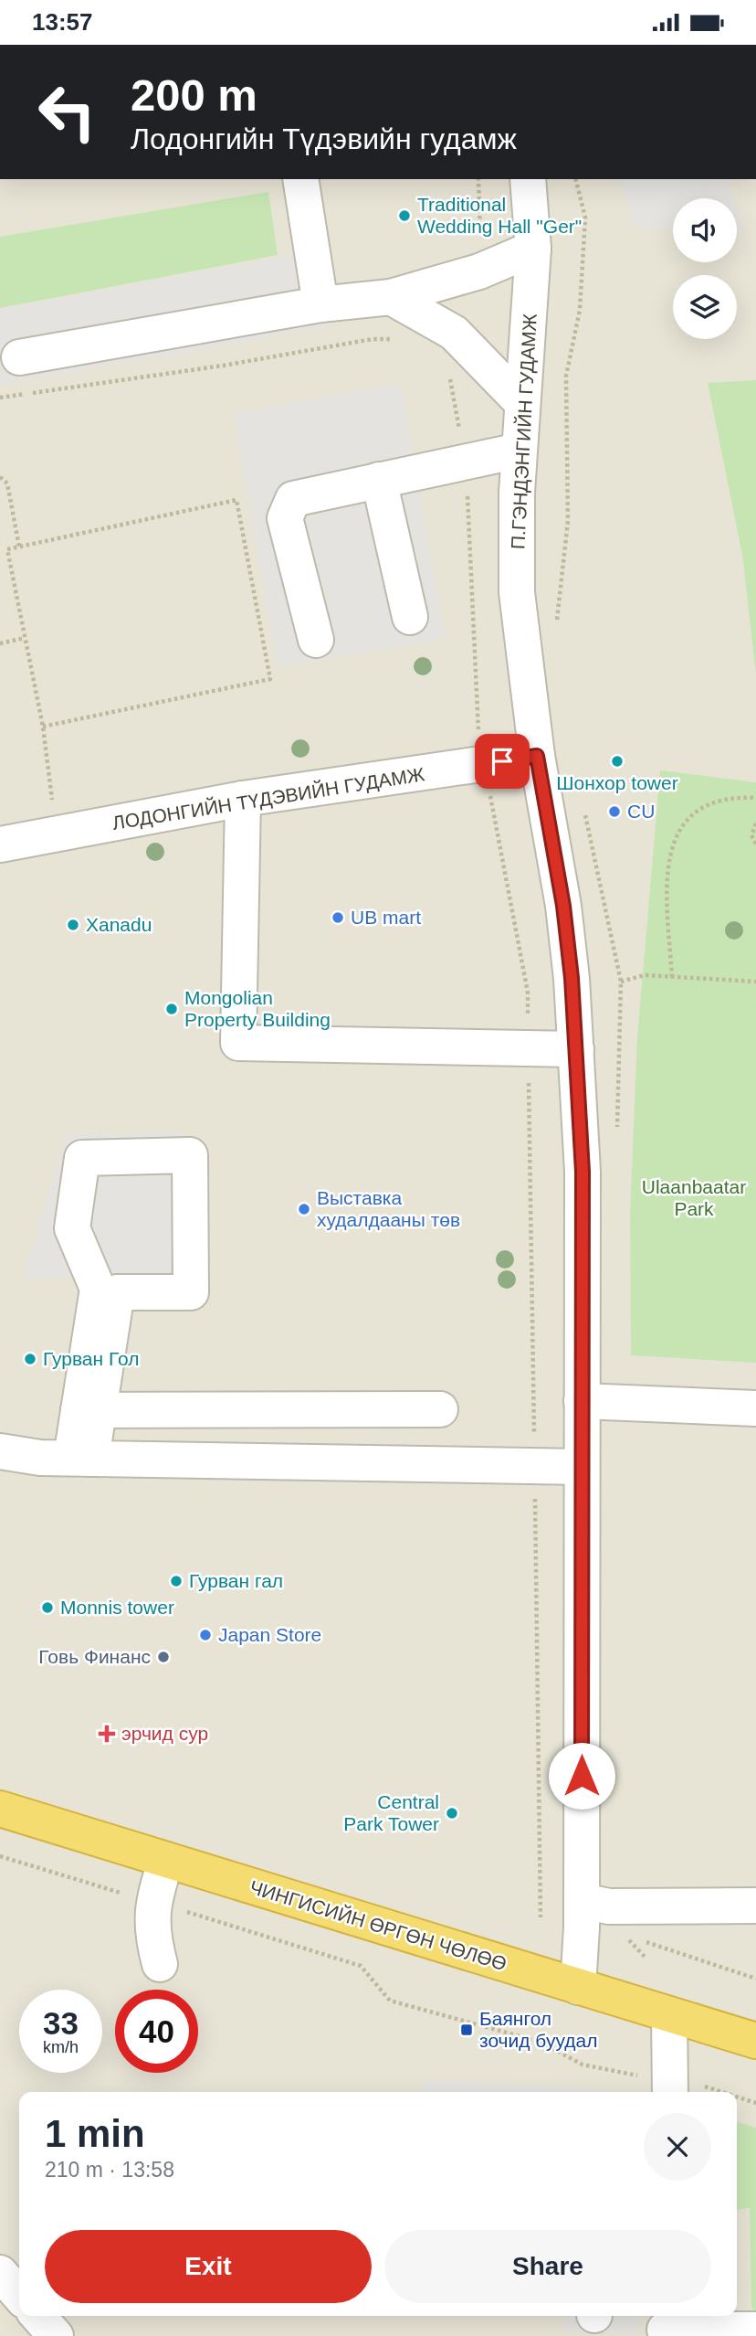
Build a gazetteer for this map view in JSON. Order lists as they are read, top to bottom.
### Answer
{
  "streets": {
    "highway": ["ЧИНГИСИЙН ӨРГӨН ЧӨЛӨӨ"],
    "street": ["П.ГЭНДЭНГИЙН ГУДАМЖ", "ЛОДОНГИЙН ТҮДЭВИЙН ГУДАМЖ"]
  },
  "crossings": [
    ["П.ГЭНДЭНГИЙН ГУДАМЖ", "ЛОДОНГИЙН ТҮДЭВИЙН ГУДАМЖ"],
    ["П.ГЭНДЭНГИЙН ГУДАМЖ", "ЧИНГИСИЙН ӨРГӨН ЧӨЛӨӨ"]
  ],
  "parks": ["Ulaanbaatar Park"],
  "places": {
    "other": [
      "Traditional Wedding Hall \"Ger\"",
      "Шонхор tower",
      "CU",
      "UB mart",
      "Xanadu",
      "Mongolian Property Building",
      "Выставка худалдааны төв",
      "Гурван Гол",
      "Гурван гал",
      "Monnis tower",
      "Japan Store",
      "Говь Финанс",
      "Central Park Tower"
    ],
    "health": ["эрчид сур"],
    "transit": ["Баянгол зочид буудал"]
  },
  "page": {
    "status": "13:57",
    "turn": ["200 m", "Лодонгийн Түдэвийн гудамж"],
    "speed": "33 km/h",
    "limit": "40",
    "heading": ["1 min", "210 m · 13:58"],
    "buttons": ["Exit", "Share"]
  }
}
